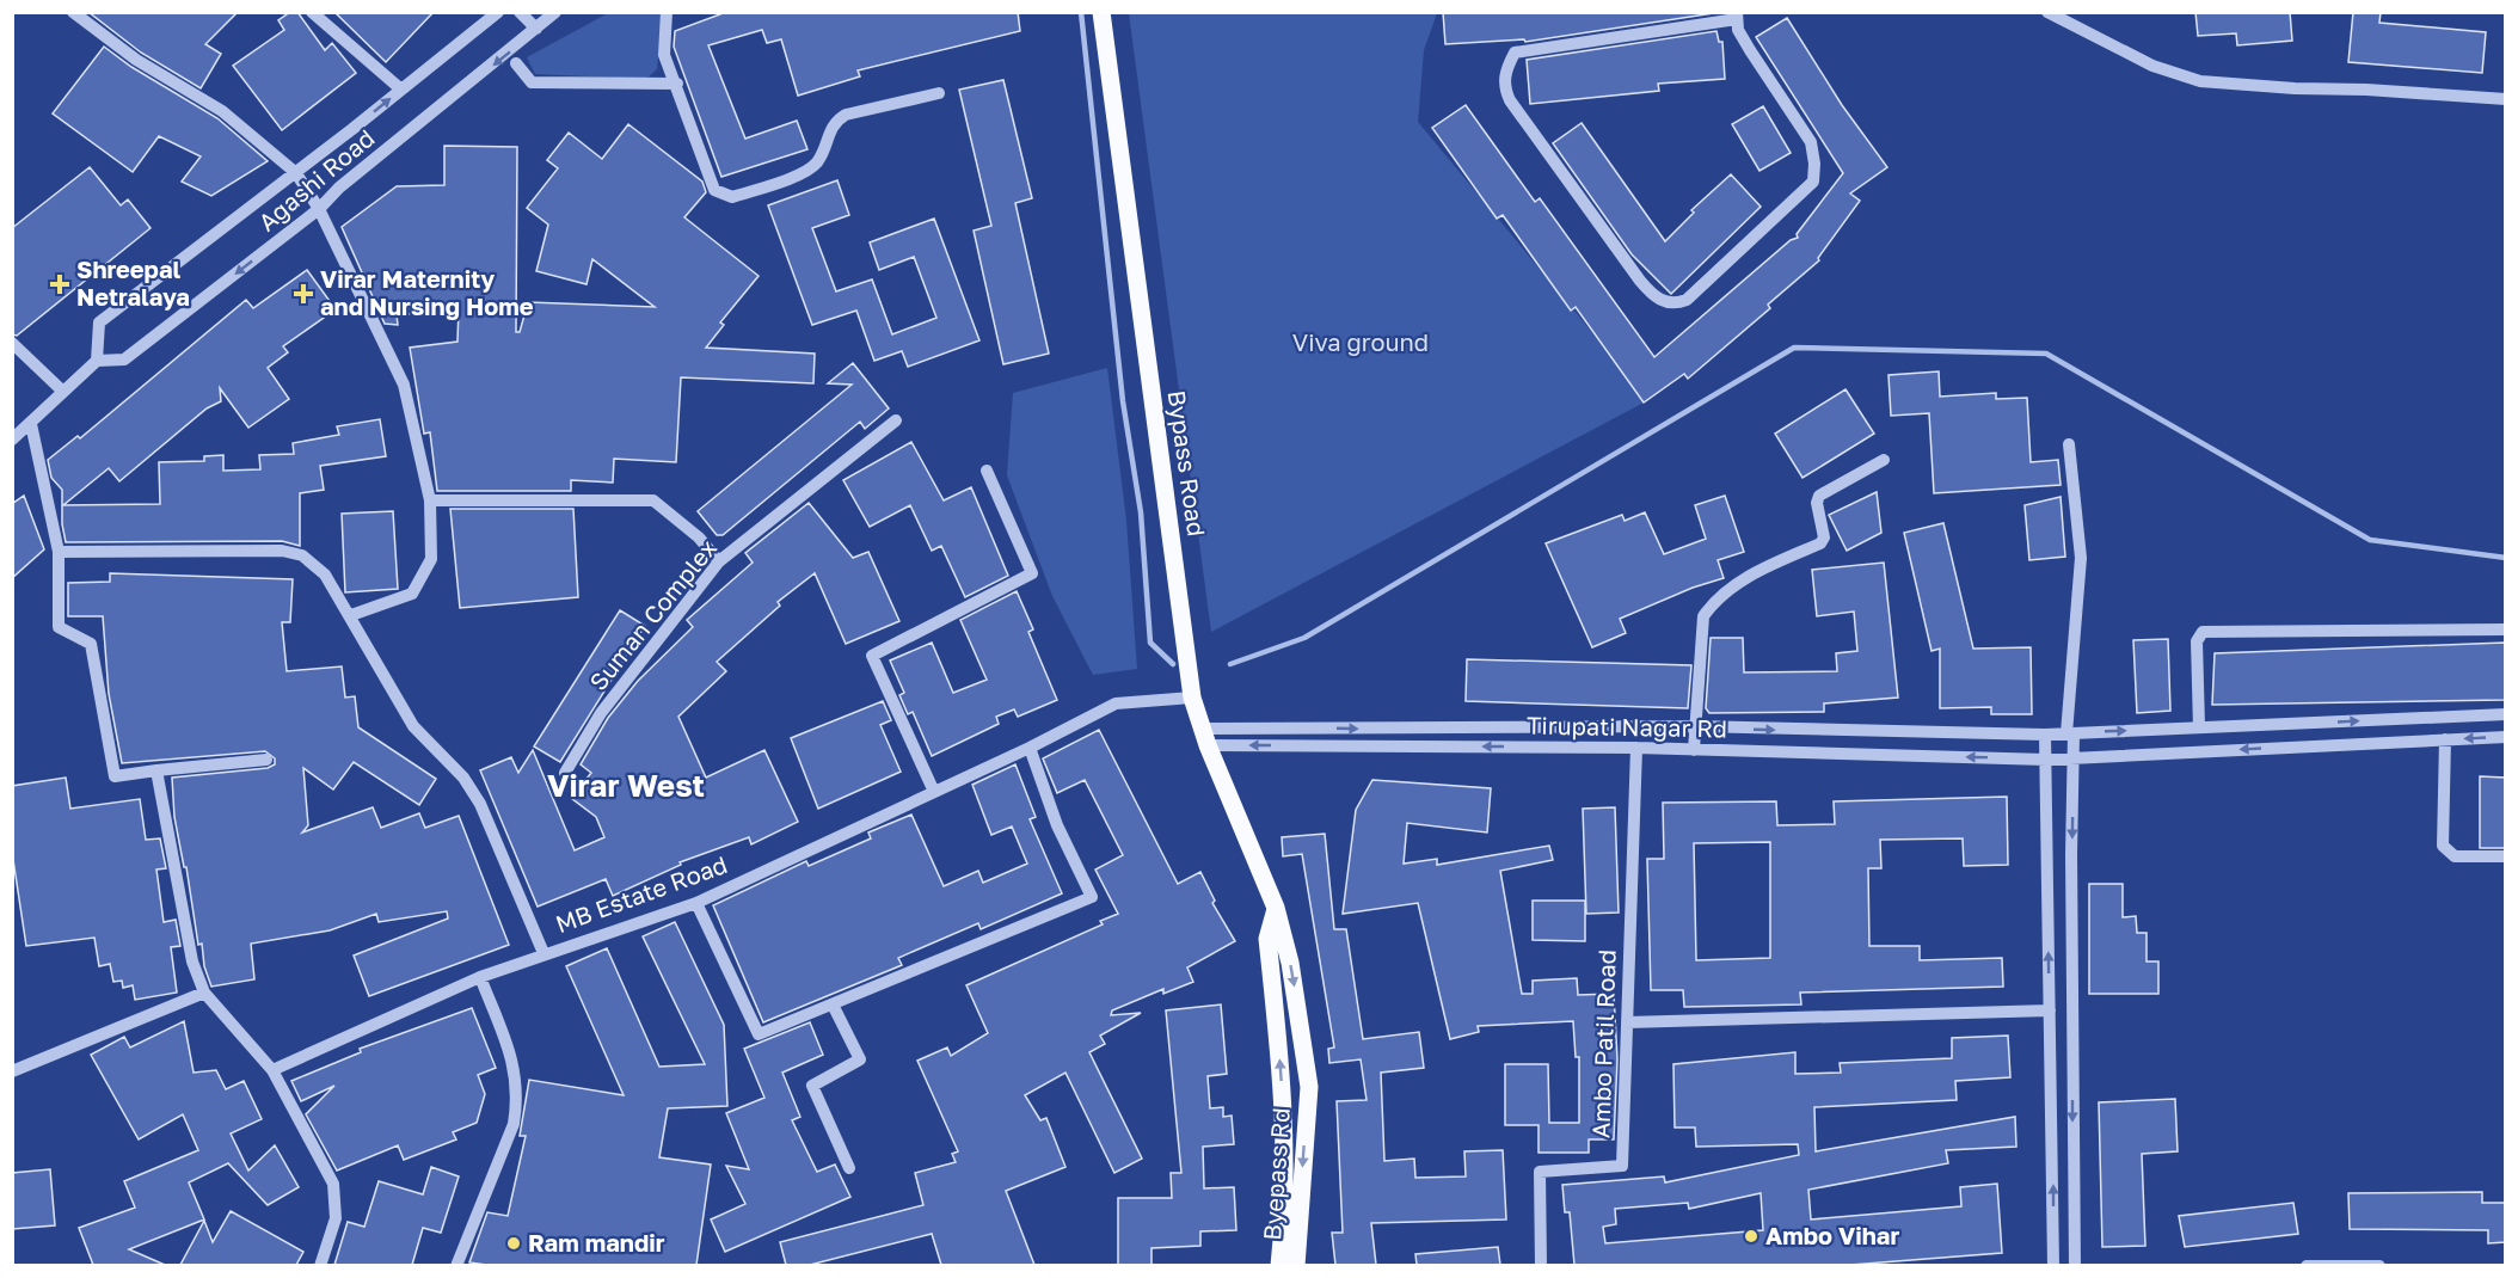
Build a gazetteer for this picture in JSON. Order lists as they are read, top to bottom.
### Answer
{
  "streets": {
    "main road": ["Bypass Road", "Byepass Rd"],
    "street": [
      "Agashi Road",
      "Suman Complex",
      "Tirupati Nagar Rd",
      "MB Estate Road",
      "Ambo Patil Road"
    ]
  },
  "crossings": [
    ["Bypass Road", "Tirupati Nagar Rd"],
    ["Bypass Road", "MB Estate Road"],
    ["Bypass Road", "Byepass Rd"],
    ["Tirupati Nagar Rd", "Ambo Patil Road"]
  ],
  "districts": ["Virar West"],
  "parks": ["Viva ground"],
  "places": {
    "health": ["Shreepal Netralaya", "Virar Maternity and Nursing Home"],
    "other": ["Ambo Vihar", "Ram mandir"]
  }
}
